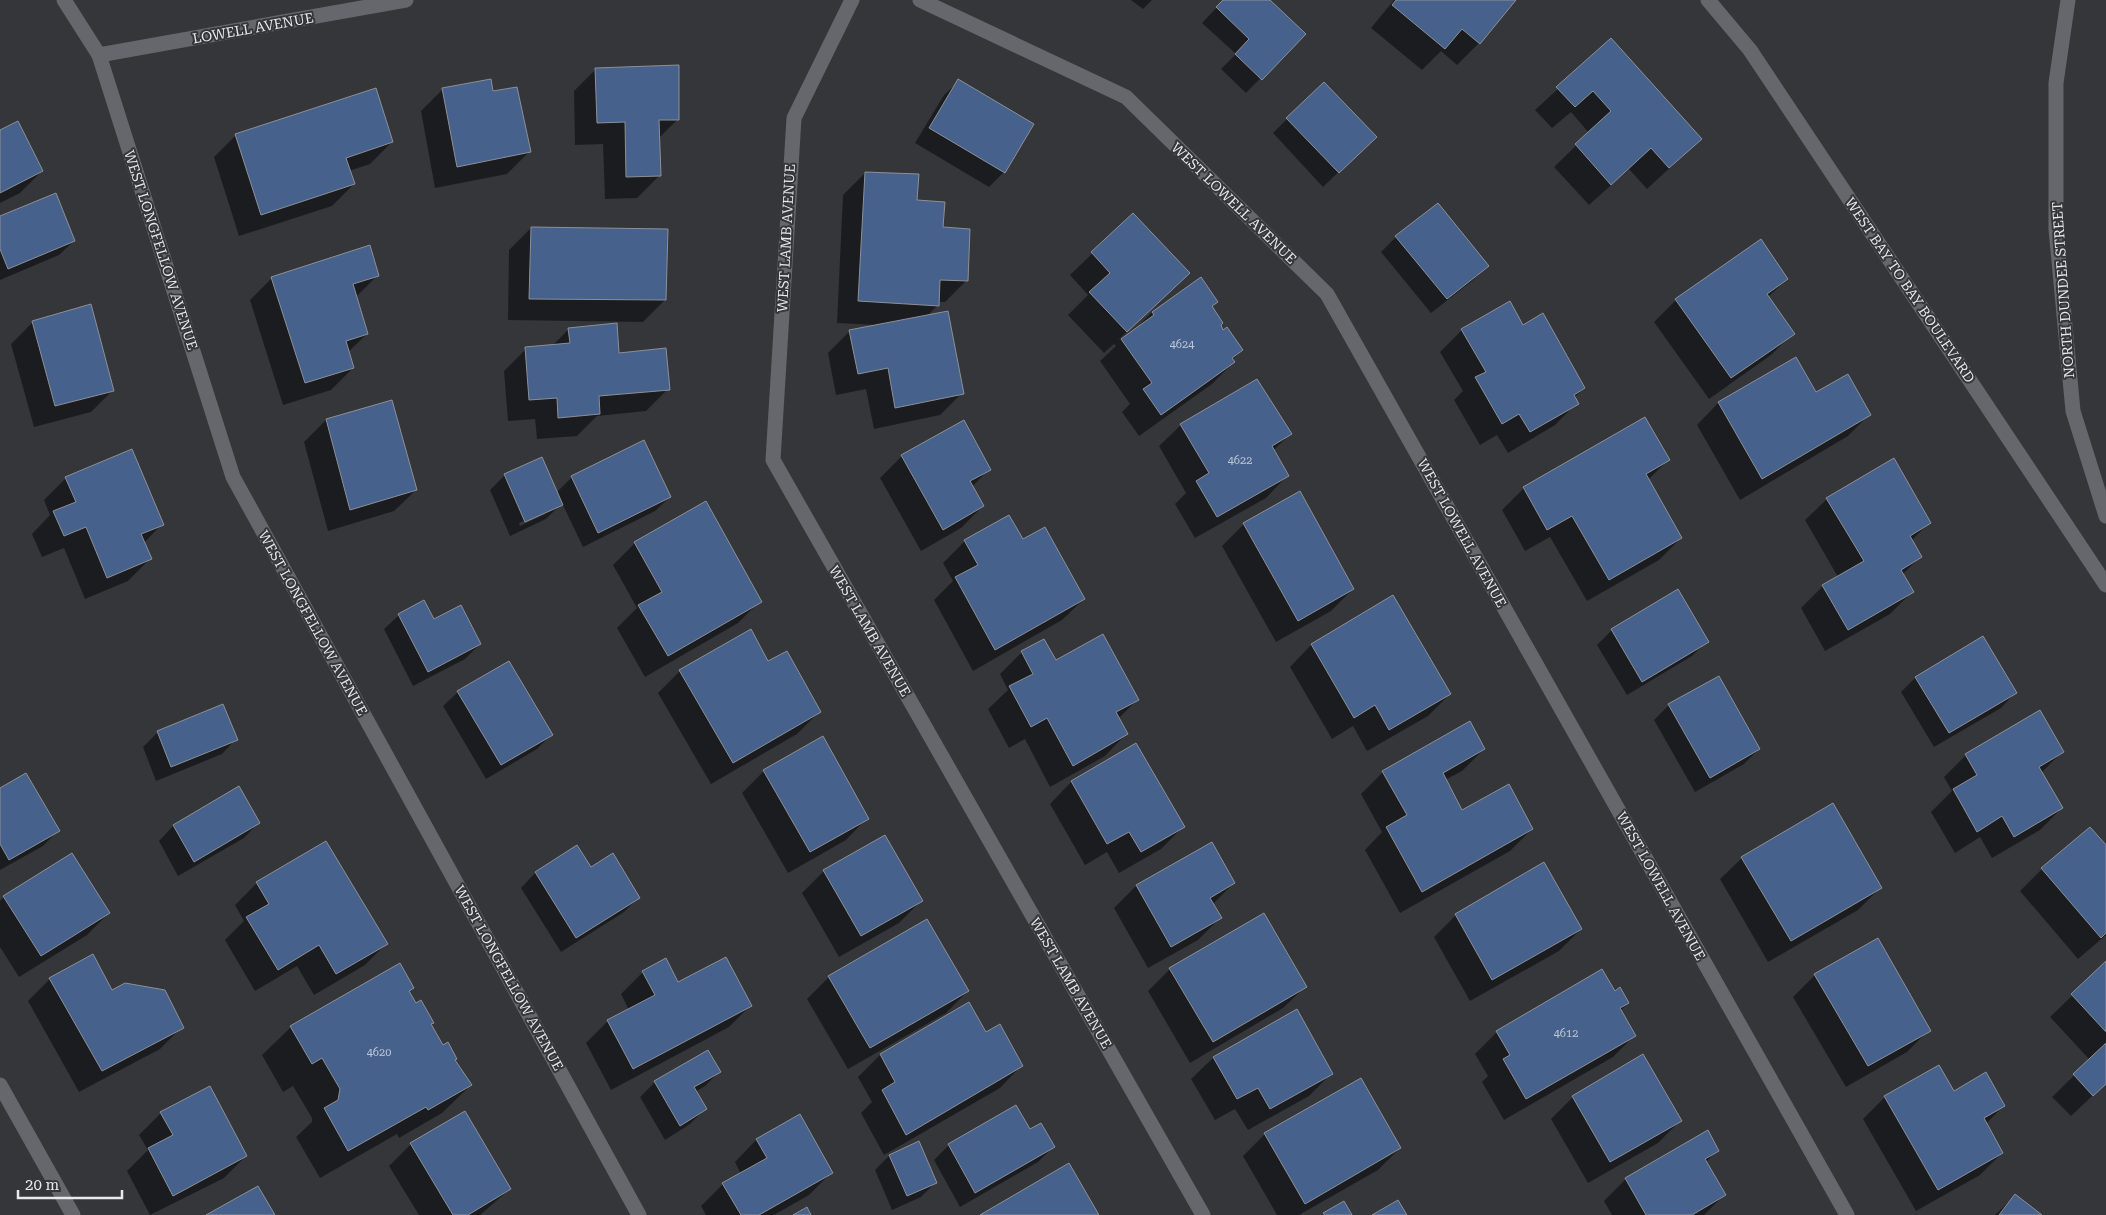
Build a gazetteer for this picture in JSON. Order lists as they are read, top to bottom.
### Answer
{
  "streets": {
    "street": [
      "LOWELL AVENUE",
      "WEST LOWELL AVENUE",
      "WEST LAMB AVENUE",
      "WEST LONGFELLOW AVENUE",
      "WEST BAY TO BAY BOULEVARD",
      "NORTH DUNDEE STREET"
    ]
  },
  "crossings": [
    ["LOWELL AVENUE", "WEST LONGFELLOW AVENUE"]
  ],
  "house_numbers": [
    "4624",
    "4622",
    "4612",
    "4620"
  ],
  "scale_bar": "20 m"
}
